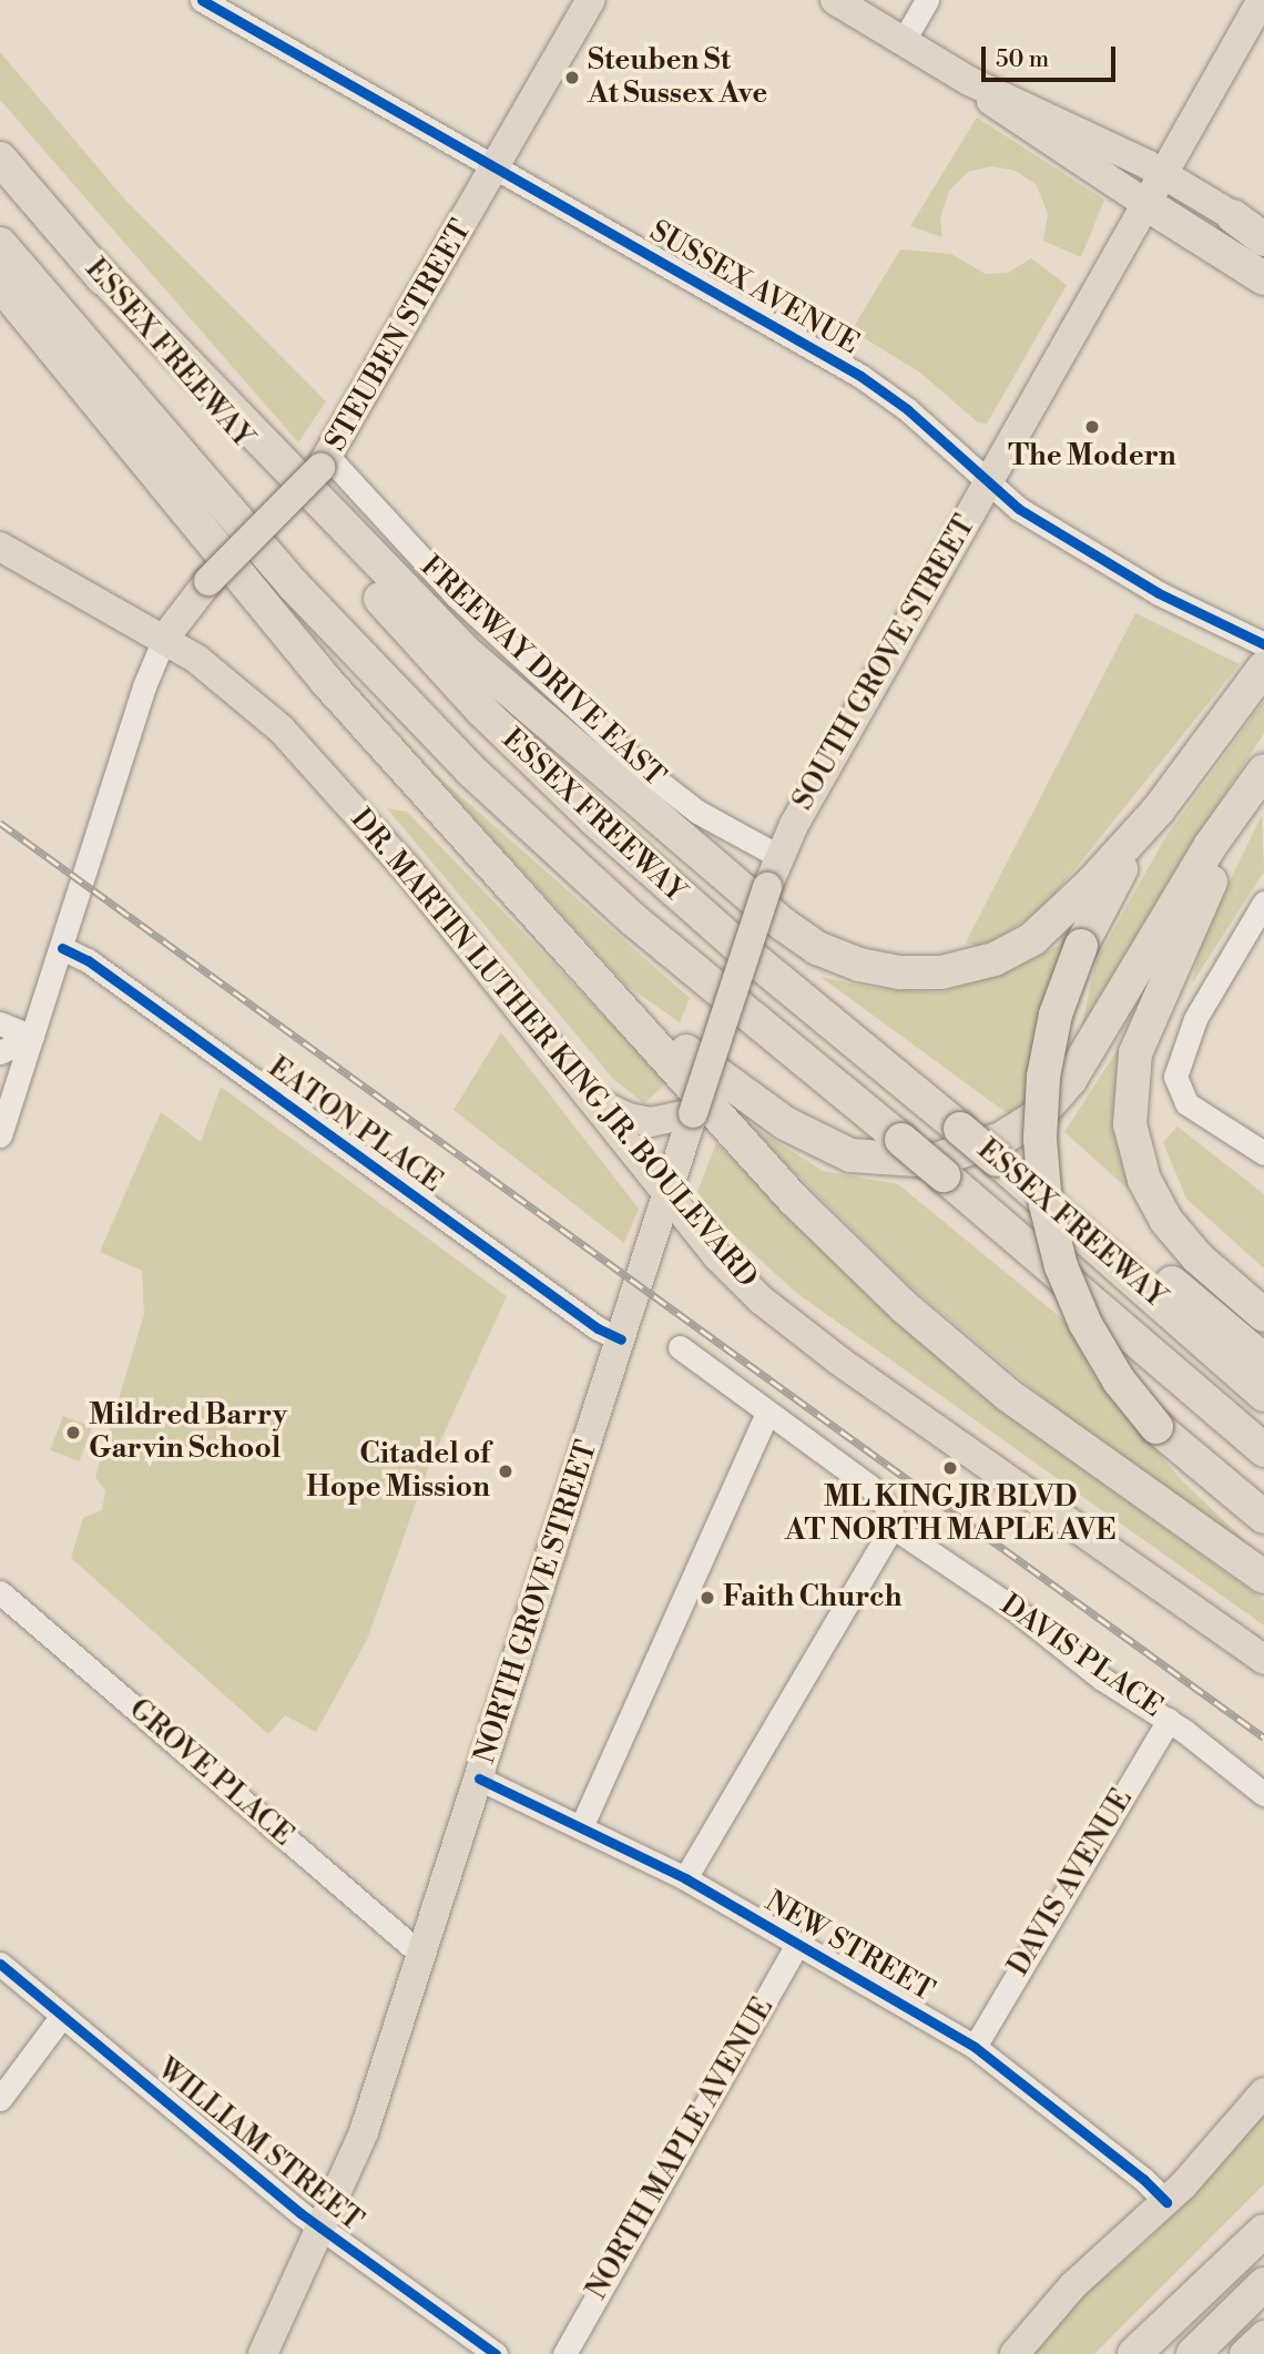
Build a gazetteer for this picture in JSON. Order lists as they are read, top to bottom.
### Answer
{
  "streets": {
    "highway": ["ESSEX FREEWAY"],
    "main road": [
      "STEUBEN STREET",
      "SOUTH GROVE STREET",
      "DR. MARTIN LUTHER KING JR. BOULEVARD",
      "NORTH GROVE STREET"
    ],
    "street": [
      "SUSSEX AVENUE",
      "FREEWAY DRIVE EAST",
      "EATON PLACE",
      "DAVIS PLACE",
      "GROVE PLACE",
      "DAVIS AVENUE",
      "NEW STREET",
      "WILLIAM STREET",
      "NORTH MAPLE AVENUE"
    ]
  },
  "crossings": [
    ["SUSSEX AVENUE", "STEUBEN STREET"],
    ["SUSSEX AVENUE", "SOUTH GROVE STREET"],
    ["STEUBEN STREET", "FREEWAY DRIVE EAST"],
    ["STEUBEN STREET", "DR. MARTIN LUTHER KING JR. BOULEVARD"],
    ["SOUTH GROVE STREET", "FREEWAY DRIVE EAST"],
    ["SOUTH GROVE STREET", "DR. MARTIN LUTHER KING JR. BOULEVARD"],
    ["SOUTH GROVE STREET", "NORTH GROVE STREET"],
    ["DR. MARTIN LUTHER KING JR. BOULEVARD", "NORTH GROVE STREET"],
    ["EATON PLACE", "NORTH GROVE STREET"],
    ["NORTH GROVE STREET", "GROVE PLACE"],
    ["NORTH GROVE STREET", "NEW STREET"],
    ["NORTH GROVE STREET", "WILLIAM STREET"],
    ["DAVIS PLACE", "DAVIS AVENUE"],
    ["DAVIS AVENUE", "NEW STREET"],
    ["NEW STREET", "NORTH MAPLE AVENUE"]
  ],
  "places": [
    "Steuben St At Sussex Ave",
    "The Modern",
    "Mildred Barry Garvin School",
    "ML KING JR BLVD AT NORTH MAPLE AVE",
    "Citadel of Hope Mission",
    "Faith Church"
  ],
  "scale_bar": "50 m"
}
